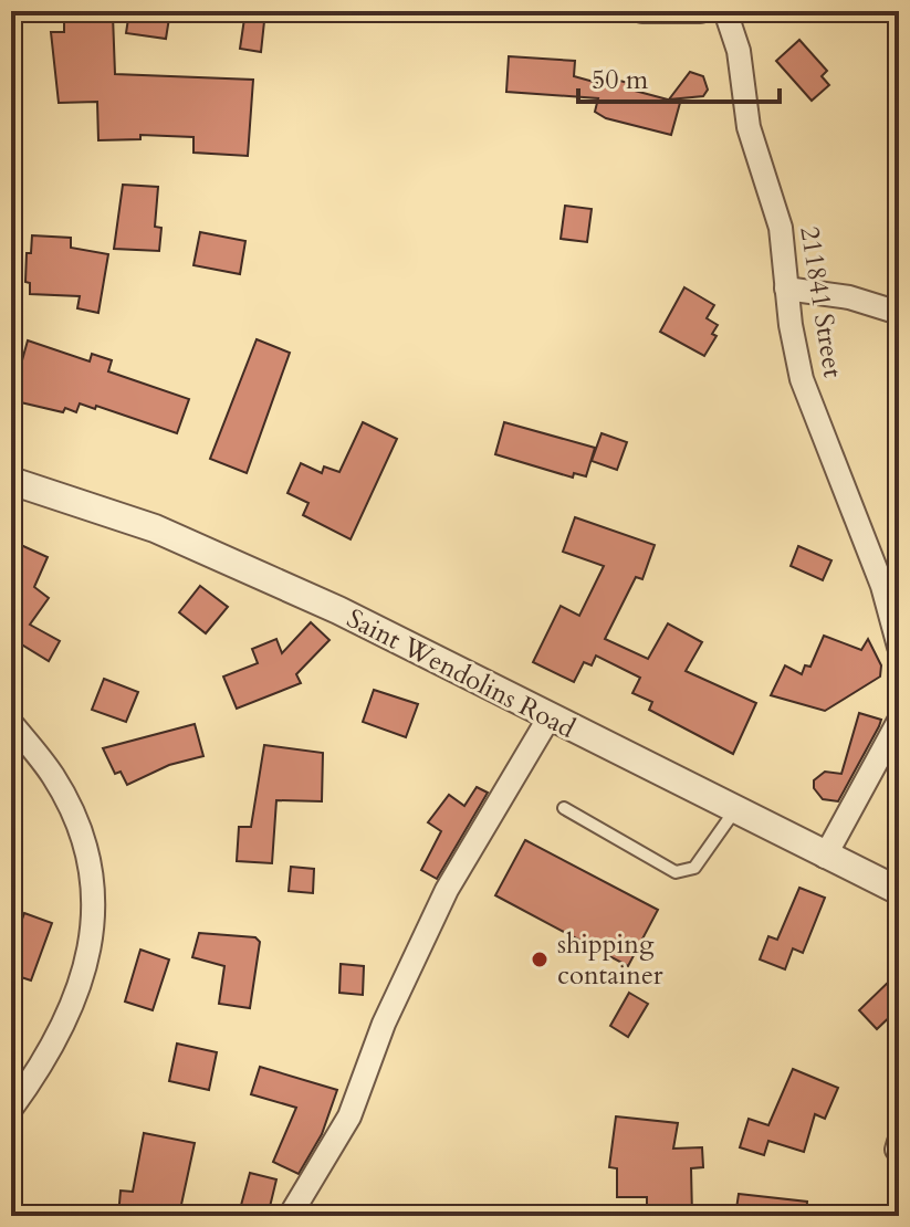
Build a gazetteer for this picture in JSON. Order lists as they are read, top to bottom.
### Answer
{
  "streets": {
    "street": ["211841 Street", "Saint Wendolins Road"]
  },
  "places": ["shipping container"],
  "scale_bar": "50 m"
}
